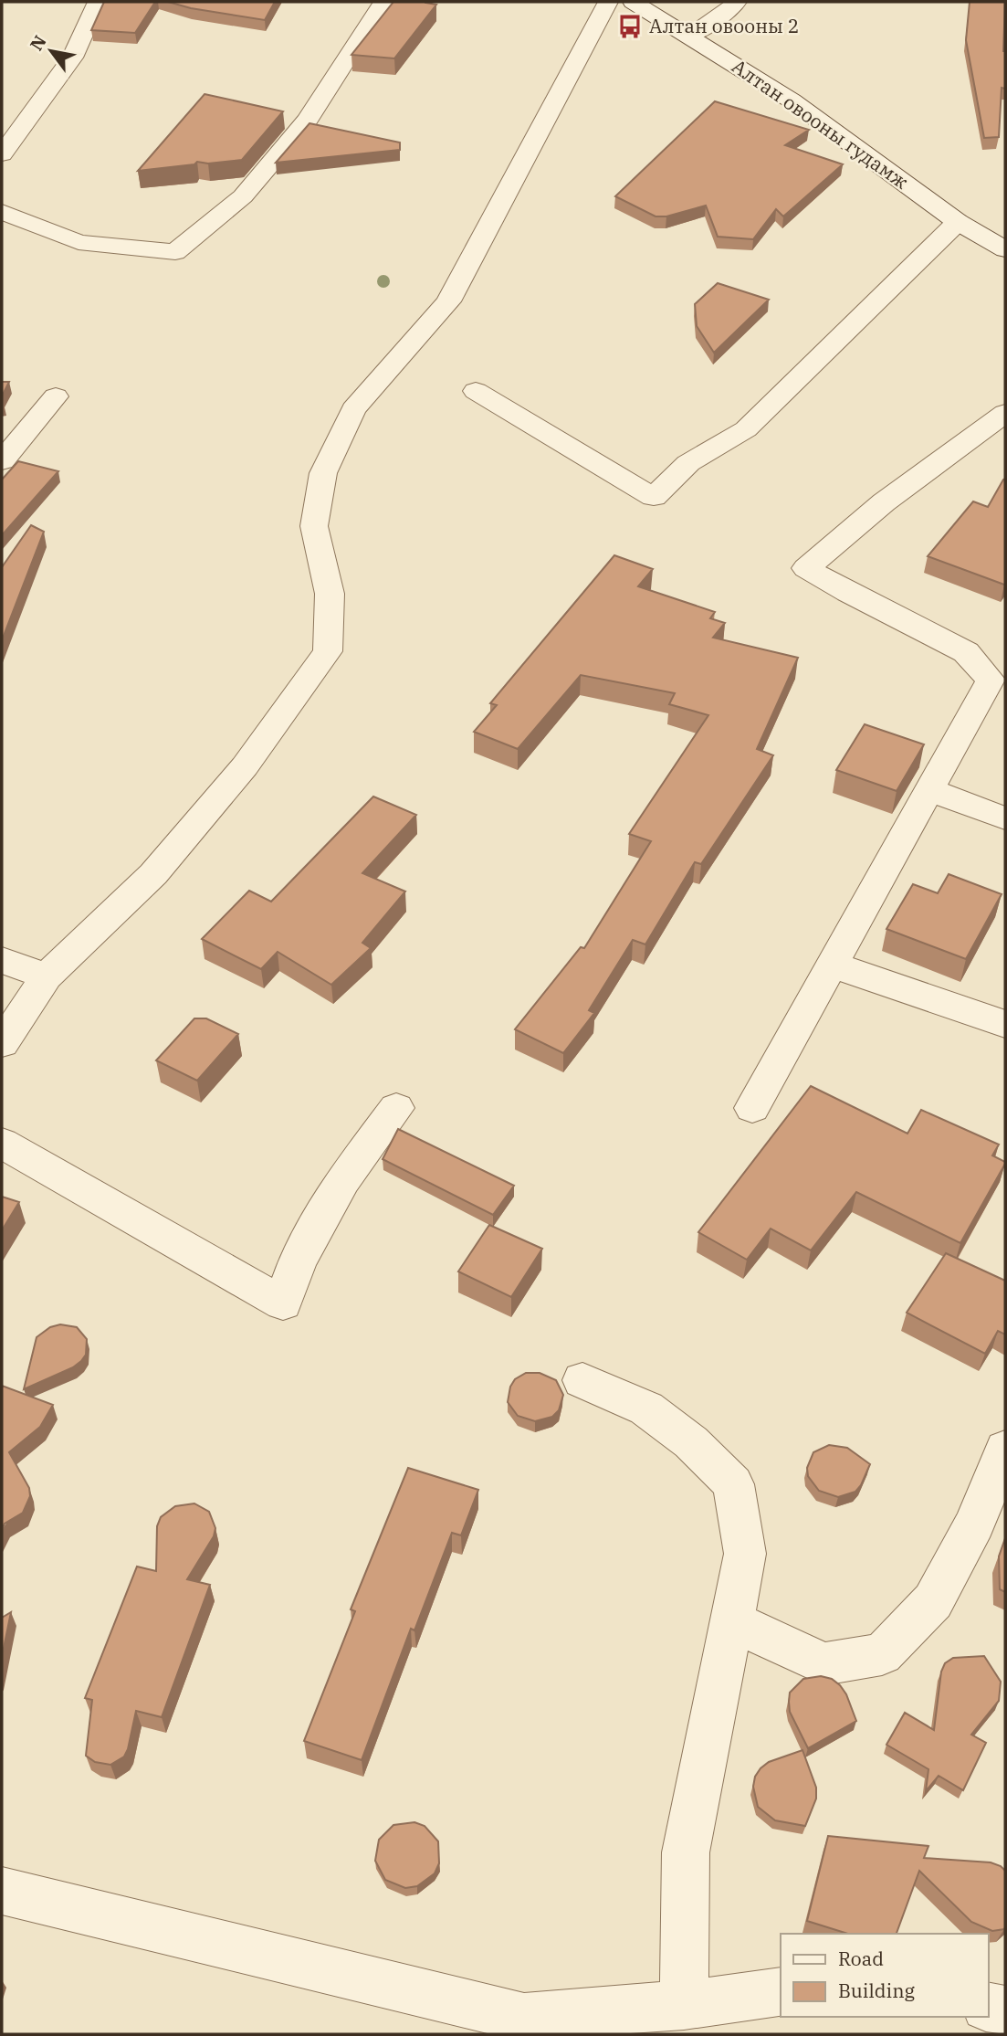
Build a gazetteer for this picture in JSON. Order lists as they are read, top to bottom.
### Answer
{
  "streets": {
    "street": ["Алтан овооны гудамж"]
  },
  "places": {
    "bus stop": ["Алтан овооны 2"]
  },
  "legend": ["Road", "Building"],
  "north": "top left"
}
